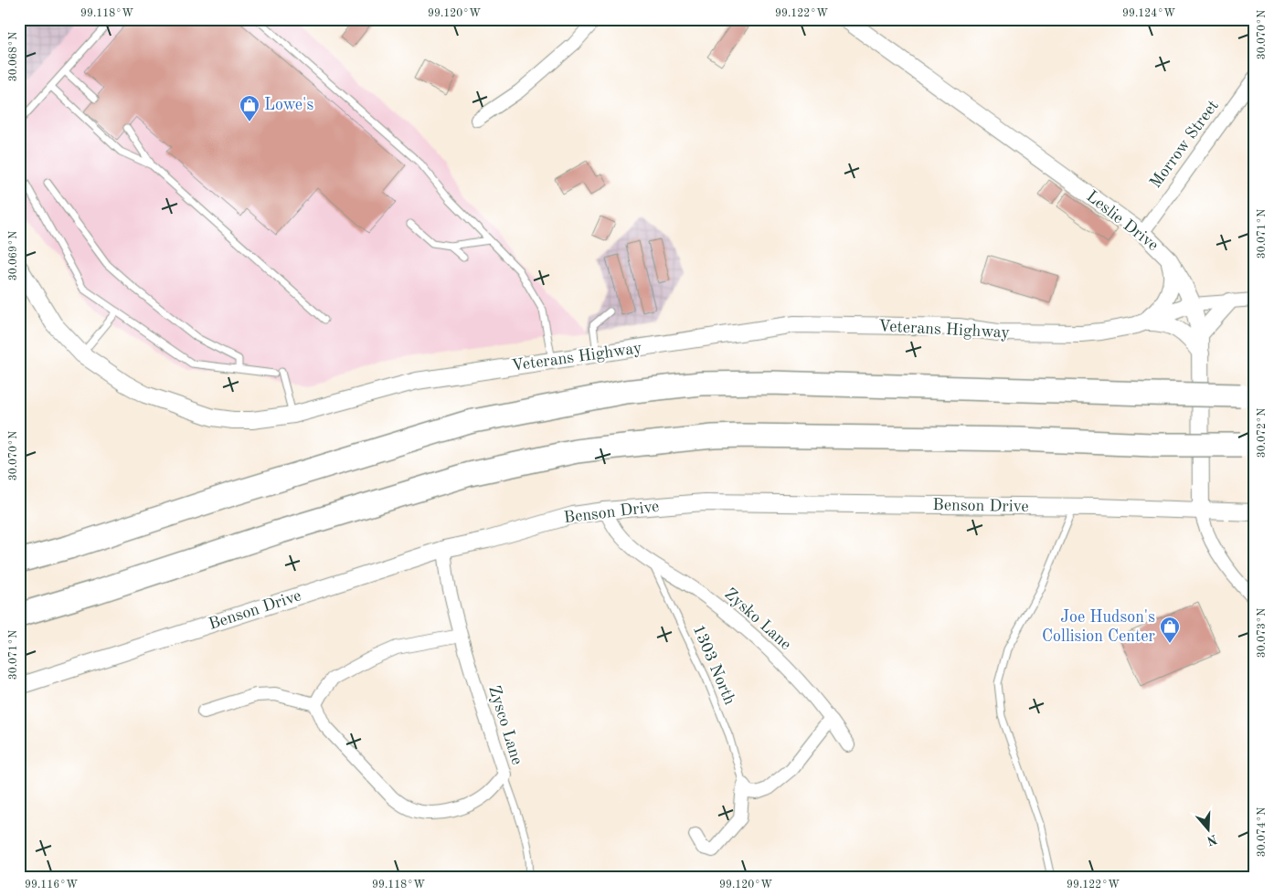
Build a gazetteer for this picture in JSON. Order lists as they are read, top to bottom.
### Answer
{
  "streets": {
    "street": [
      "Morrow Street",
      "Leslie Drive",
      "Veterans Highway",
      "Benson Drive",
      "Zysko Lane",
      "Zysco Lane"
    ],
    "lane": ["1303 North"]
  },
  "crossings": [
    ["Morrow Street", "Leslie Drive"],
    ["Leslie Drive", "Veterans Highway"],
    ["Leslie Drive", "Benson Drive"],
    ["Benson Drive", "Zysko Lane"],
    ["Benson Drive", "Zysco Lane"],
    ["Zysko Lane", "1303 North"]
  ],
  "places": {
    "shop": ["Lowe's", "Joe Hudson's Collision Center"]
  },
  "north": "bottom",
  "coordinates": [
    "99.118°W",
    "99.120°W",
    "99.122°W",
    "99.124°W",
    "30.070°N",
    "30.068°N",
    "30.071°N",
    "30.069°N",
    "30.072°N",
    "30.073°N",
    "30.074°N",
    "99.116°W"
  ]
}
